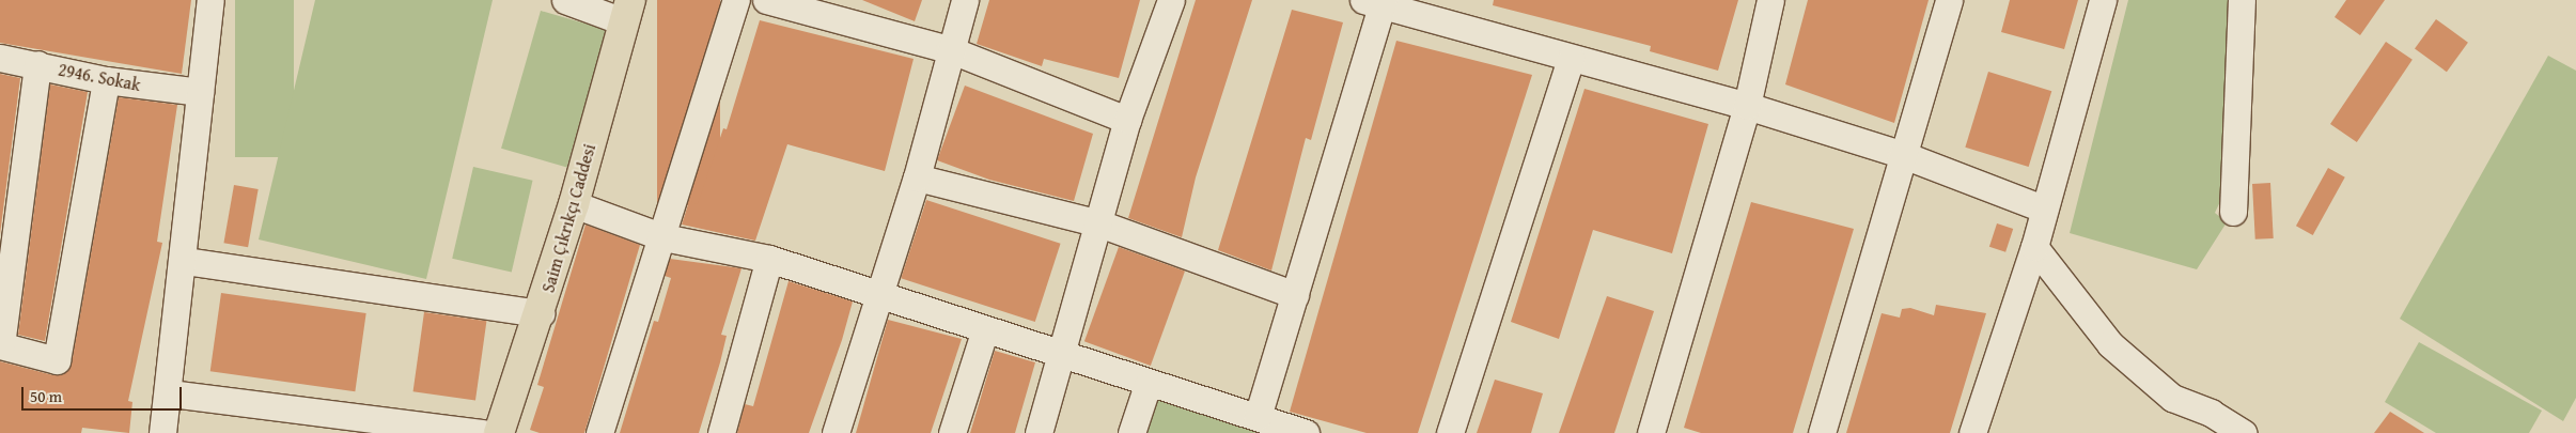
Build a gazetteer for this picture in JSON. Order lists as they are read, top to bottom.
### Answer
{
  "streets": {
    "main road": ["Saim Çıkrıkçı Caddesi"],
    "street": ["2946. Sokak"]
  },
  "scale_bar": "50 m"
}
